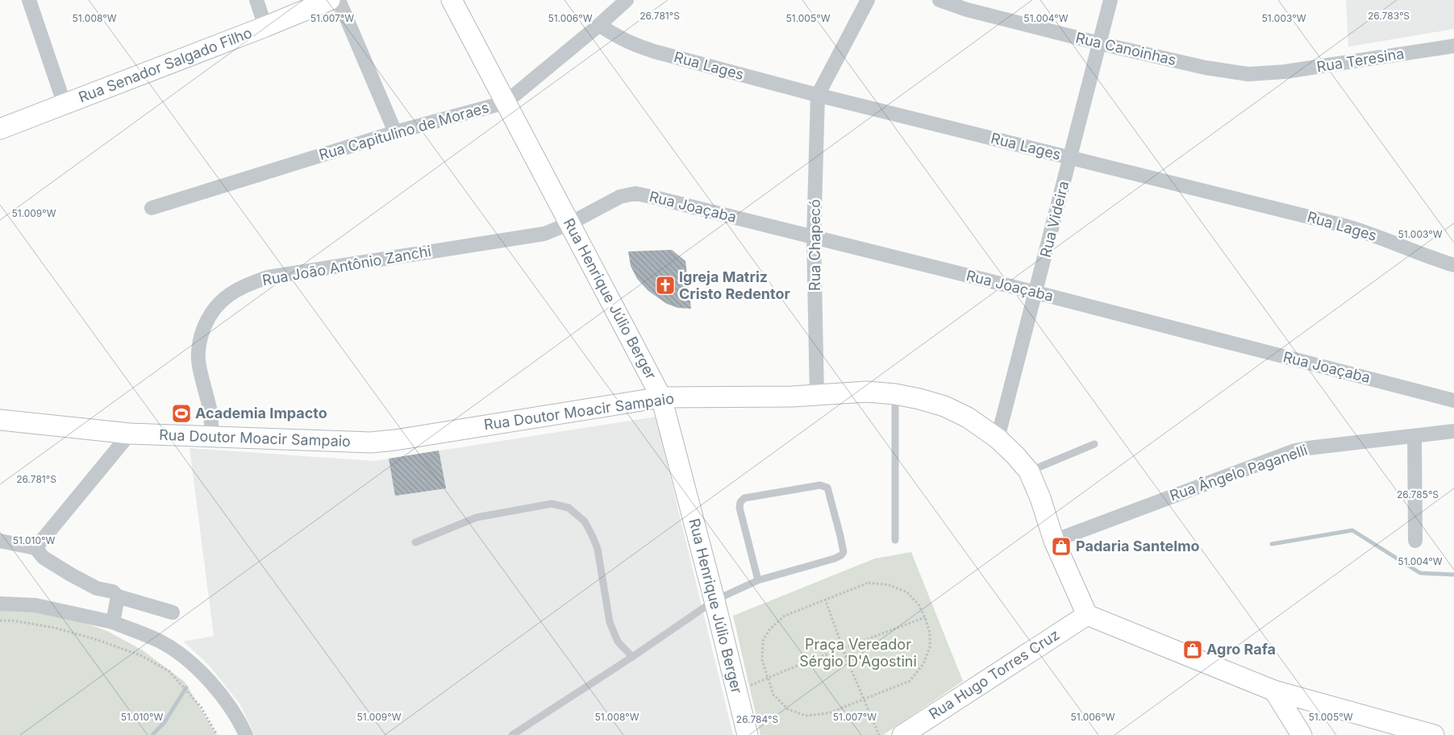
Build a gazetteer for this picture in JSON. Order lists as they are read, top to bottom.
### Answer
{
  "streets": {
    "street": [
      "Rua Canoinhas",
      "Rua Teresina",
      "Rua Senador Salgado Filho",
      "Rua Lages",
      "Rua Capitulino de Moraes",
      "Rua Joaçaba",
      "Rua Videira",
      "Rua Chapecó",
      "Rua João Antônio Zanchi",
      "Rua Henrique Júlio Berger",
      "Rua Doutor Moacir Sampaio",
      "Rua Ângelo Paganelli",
      "Rua Hugo Torres Cruz"
    ]
  },
  "crossings": [
    ["Rua Canoinhas", "Rua Teresina"],
    ["Rua Canoinhas", "Rua Videira"],
    ["Rua Lages", "Rua Capitulino de Moraes"],
    ["Rua Lages", "Rua Videira"],
    ["Rua Lages", "Rua Chapecó"],
    ["Rua Capitulino de Moraes", "Rua Henrique Júlio Berger"],
    ["Rua Joaçaba", "Rua Videira"],
    ["Rua Joaçaba", "Rua Chapecó"],
    ["Rua Joaçaba", "Rua João Antônio Zanchi"],
    ["Rua Joaçaba", "Rua Henrique Júlio Berger"],
    ["Rua Videira", "Rua Doutor Moacir Sampaio"],
    ["Rua Chapecó", "Rua Doutor Moacir Sampaio"],
    ["Rua João Antônio Zanchi", "Rua Henrique Júlio Berger"],
    ["Rua João Antônio Zanchi", "Rua Doutor Moacir Sampaio"],
    ["Rua Henrique Júlio Berger", "Rua Doutor Moacir Sampaio"],
    ["Rua Doutor Moacir Sampaio", "Rua Ângelo Paganelli"],
    ["Rua Doutor Moacir Sampaio", "Rua Hugo Torres Cruz"]
  ],
  "parks": ["Praça Vereador Sérgio D'Agostini"],
  "places": {
    "church": ["Igreja Matriz Cristo Redentor"],
    "sports": ["Academia Impacto"],
    "shop": ["Padaria Santelmo", "Agro Rafa"]
  },
  "coordinates": [
    "26.781°S",
    "26.783°S",
    "51.008°W",
    "51.007°W",
    "51.006°W",
    "51.005°W",
    "51.004°W",
    "51.003°W",
    "51.009°W",
    "26.785°S",
    "51.010°W",
    "26.784°S"
  ]
}
